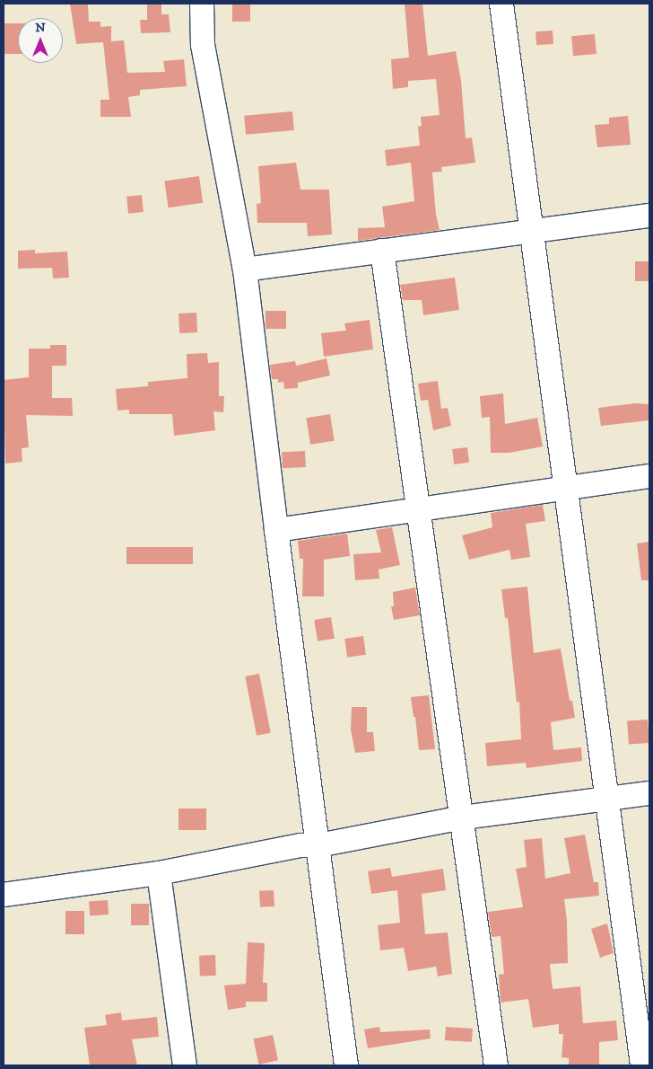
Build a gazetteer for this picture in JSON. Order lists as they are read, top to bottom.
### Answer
{
  "north": "top"
}
